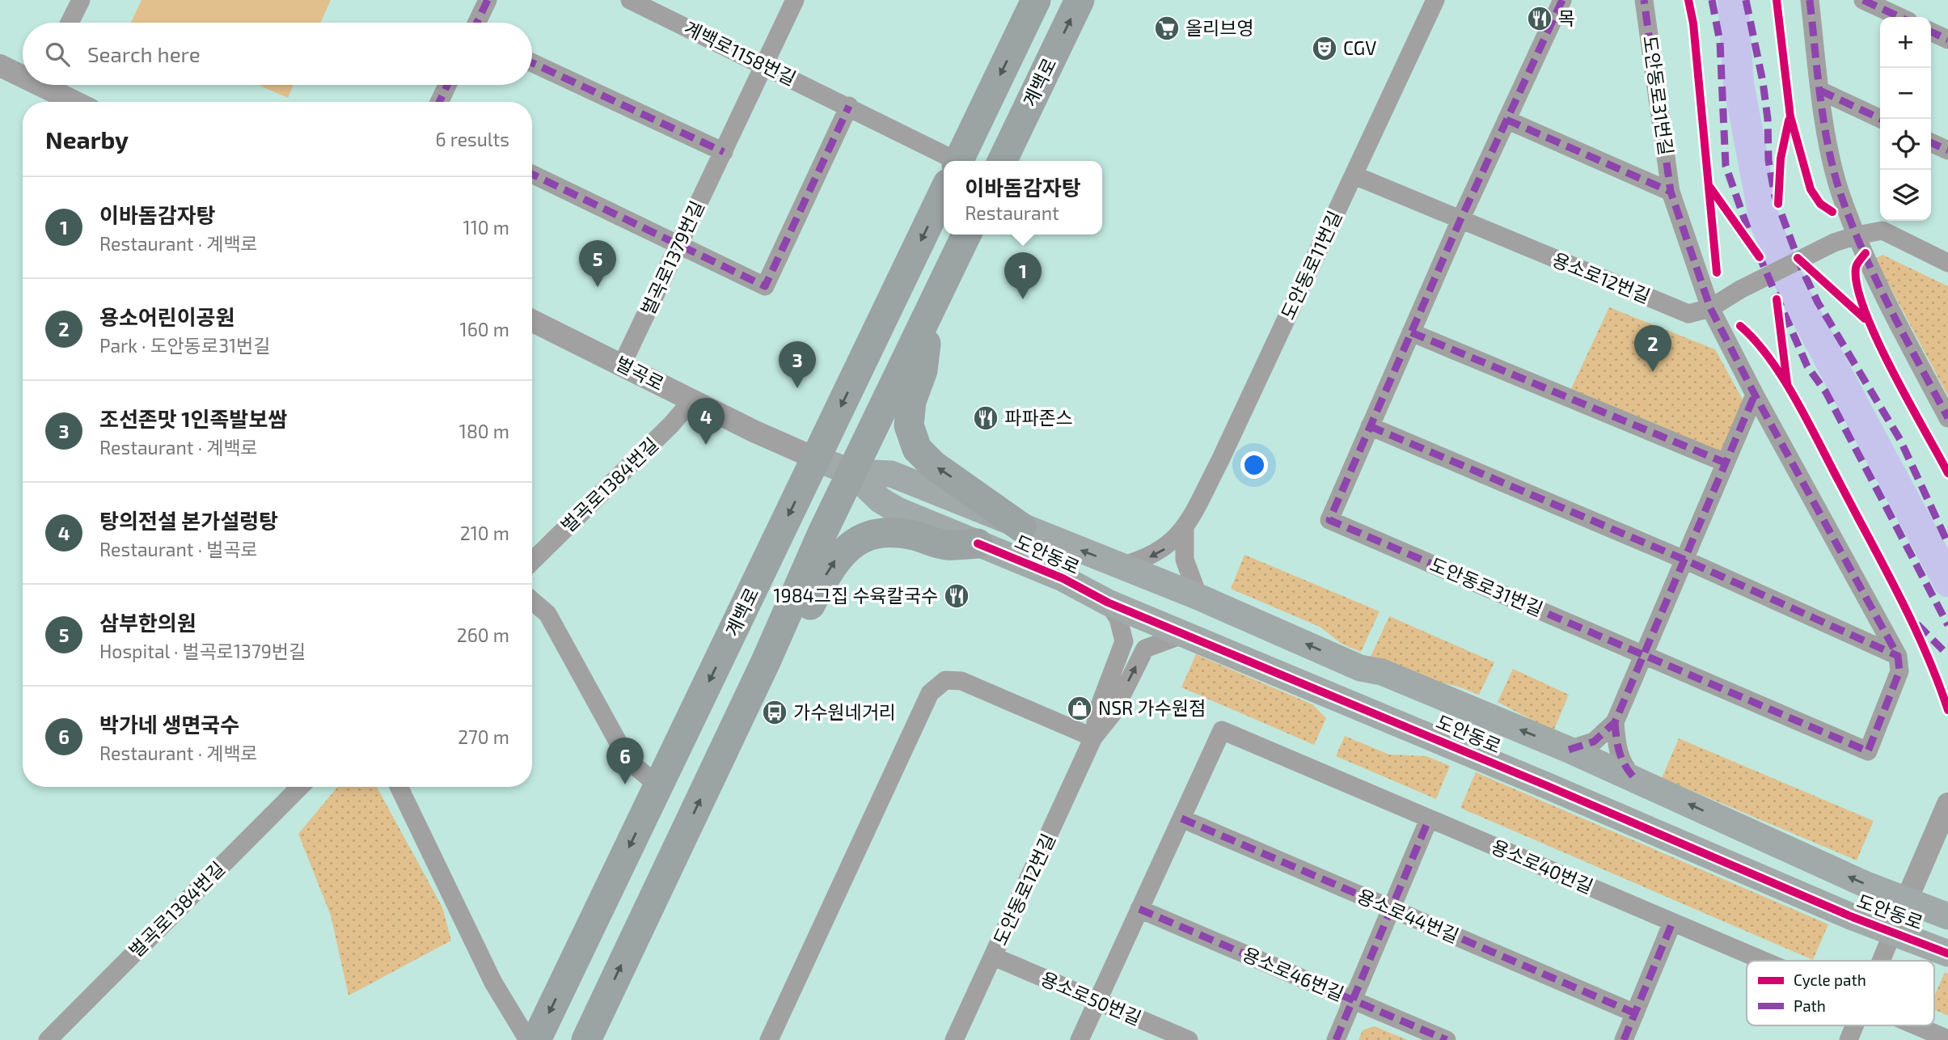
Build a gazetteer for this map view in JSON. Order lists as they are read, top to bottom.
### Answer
{
  "streets": {
    "main road": ["계백로", "도안동로"],
    "street": [
      "계백로1158번길",
      "도안동로31번길",
      "벌곡로1379번길",
      "도안동로11번길",
      "용소로12번길",
      "벌곡로",
      "벌곡로1384번길",
      "용소로40번길",
      "도안동로12번길",
      "용소로44번길",
      "용소로46번길",
      "용소로50번길"
    ]
  },
  "crossings": [
    ["계백로1158번길", "벌곡로1379번길"],
    ["계백로", "벌곡로"],
    ["도안동로31번길", "용소로12번길"],
    ["벌곡로1379번길", "벌곡로"],
    ["도안동로11번길", "용소로12번길"],
    ["벌곡로", "벌곡로1384번길"],
    ["용소로40번길", "용소로44번길"],
    ["도안동로12번길", "용소로50번길"]
  ],
  "places": {
    "restaurant": ["목", "파파존스", "1984그집 수육칼국수"],
    "supermarket": ["올리브영"],
    "theatre": ["CGV"],
    "shop": ["NSR 가수원점"],
    "bus stop": ["가수원네거리"]
  },
  "legend": ["Cycle path", "Path"],
  "page": {
    "map_buttons": ["+", "−"],
    "search": "Search here",
    "heading": ["Nearby", "6 results"],
    "popup": ["이바돔감자탕", "Restaurant"],
    "list": [
      {
        "mark": "1",
        "name": "이바돔감자탕",
        "note": "Restaurant · 계백로",
        "value": "110 m"
      },
      {
        "mark": "2",
        "name": "용소어린이공원",
        "note": "Park · 도안동로31번길",
        "value": "160 m"
      },
      {
        "mark": "3",
        "name": "조선존맛 1인족발보쌈",
        "note": "Restaurant · 계백로",
        "value": "180 m"
      },
      {
        "mark": "4",
        "name": "탕의전설 본가설렁탕",
        "note": "Restaurant · 벌곡로",
        "value": "210 m"
      },
      {
        "mark": "5",
        "name": "삼부한의원",
        "note": "Hospital · 벌곡로1379번길",
        "value": "260 m"
      },
      {
        "mark": "6",
        "name": "박가네 생면국수",
        "note": "Restaurant · 계백로",
        "value": "270 m"
      }
    ],
    "pins": [
      "5",
      "1",
      "2",
      "3",
      "4",
      "6"
    ]
  }
}
